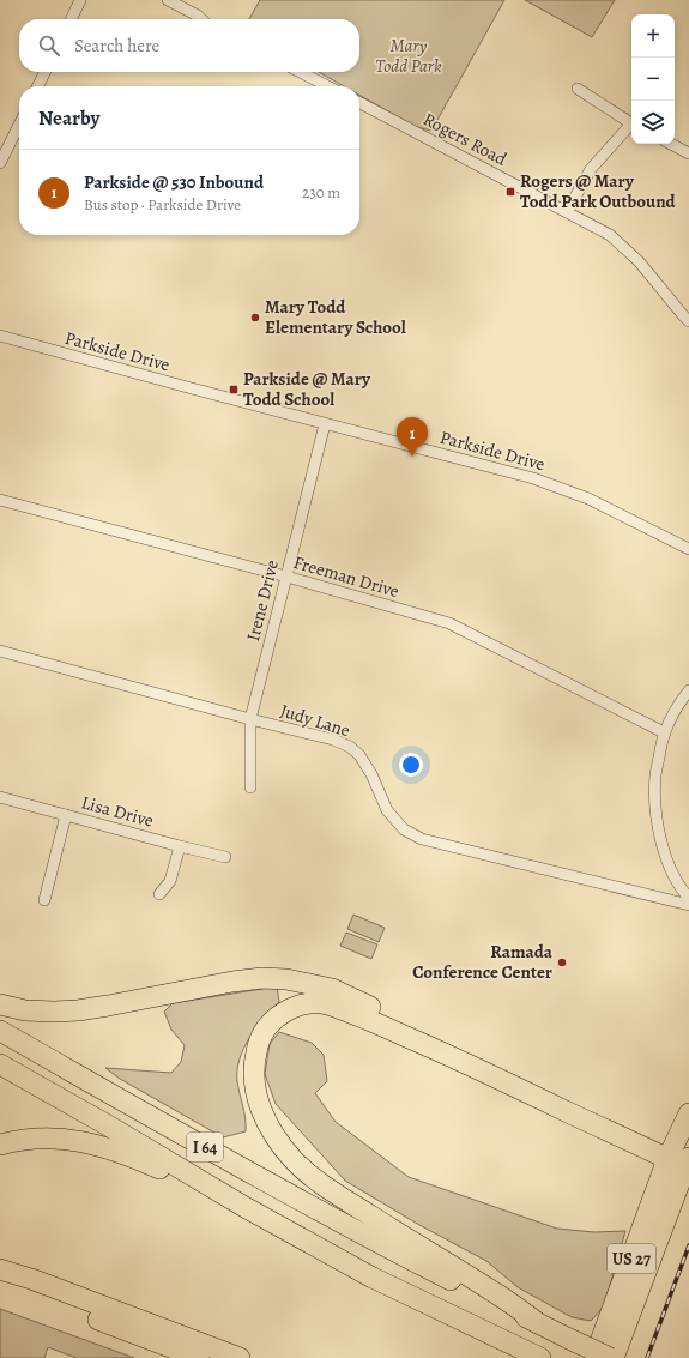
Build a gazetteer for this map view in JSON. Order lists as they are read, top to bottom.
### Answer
{
  "streets": {
    "highway": ["I 64", "US 27"],
    "street": [
      "Rogers Road",
      "Parkside Drive",
      "Freeman Drive",
      "Irene Drive",
      "Judy Lane",
      "Lisa Drive"
    ]
  },
  "crossings": [
    ["Parkside Drive", "Irene Drive"],
    ["Freeman Drive", "Irene Drive"],
    ["Irene Drive", "Judy Lane"],
    ["I 64", "US 27"]
  ],
  "parks": ["Mary Todd Park"],
  "places": {
    "transit": ["Rogers @ Mary Todd Park Outbound", "Parkside @ Mary Todd School"],
    "other": ["Mary Todd Elementary School", "Ramada Conference Center"]
  },
  "page": {
    "map_buttons": ["+", "−"],
    "search": "Search here",
    "heading": "Nearby",
    "list": [
      {
        "mark": "1",
        "name": "Parkside @ 530 Inbound",
        "note": "Bus stop · Parkside Drive",
        "value": "230 m"
      }
    ],
    "pins": "1"
  }
}
